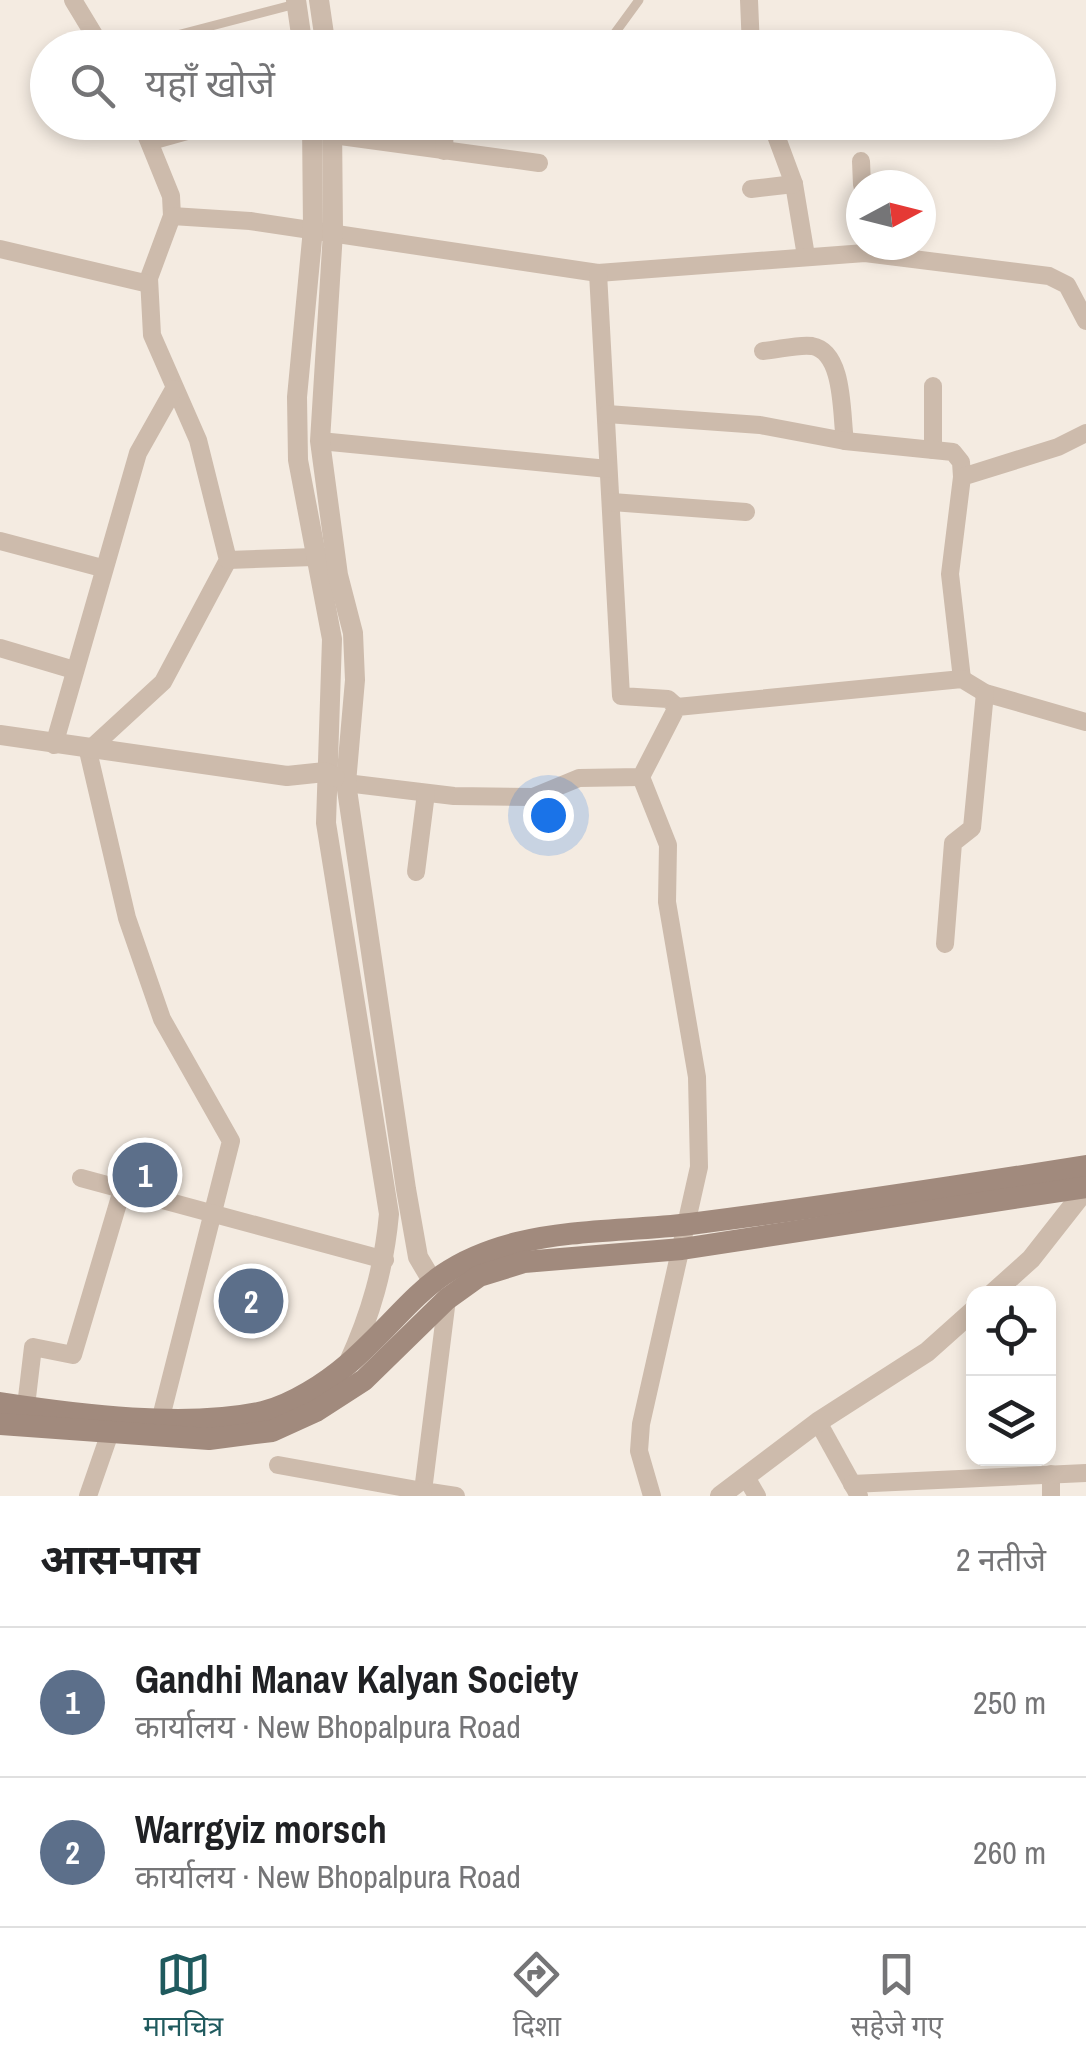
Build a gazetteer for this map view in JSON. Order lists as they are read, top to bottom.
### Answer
{
  "north": "right",
  "page": {
    "search": "यहाँ खोजें",
    "pins": ["1", "2"],
    "heading": ["आस-पास", "2 नतीजे"],
    "list": [
      {
        "mark": "1",
        "name": "Gandhi Manav Kalyan Society",
        "note": "कार्यालय · New Bhopalpura Road",
        "value": "250 m"
      },
      {
        "mark": "2",
        "name": "Warrgyiz morsch",
        "note": "कार्यालय · New Bhopalpura Road",
        "value": "260 m"
      }
    ],
    "nav": ["मानचित्र", "दिशा", "सहेजे गए"]
  }
}
